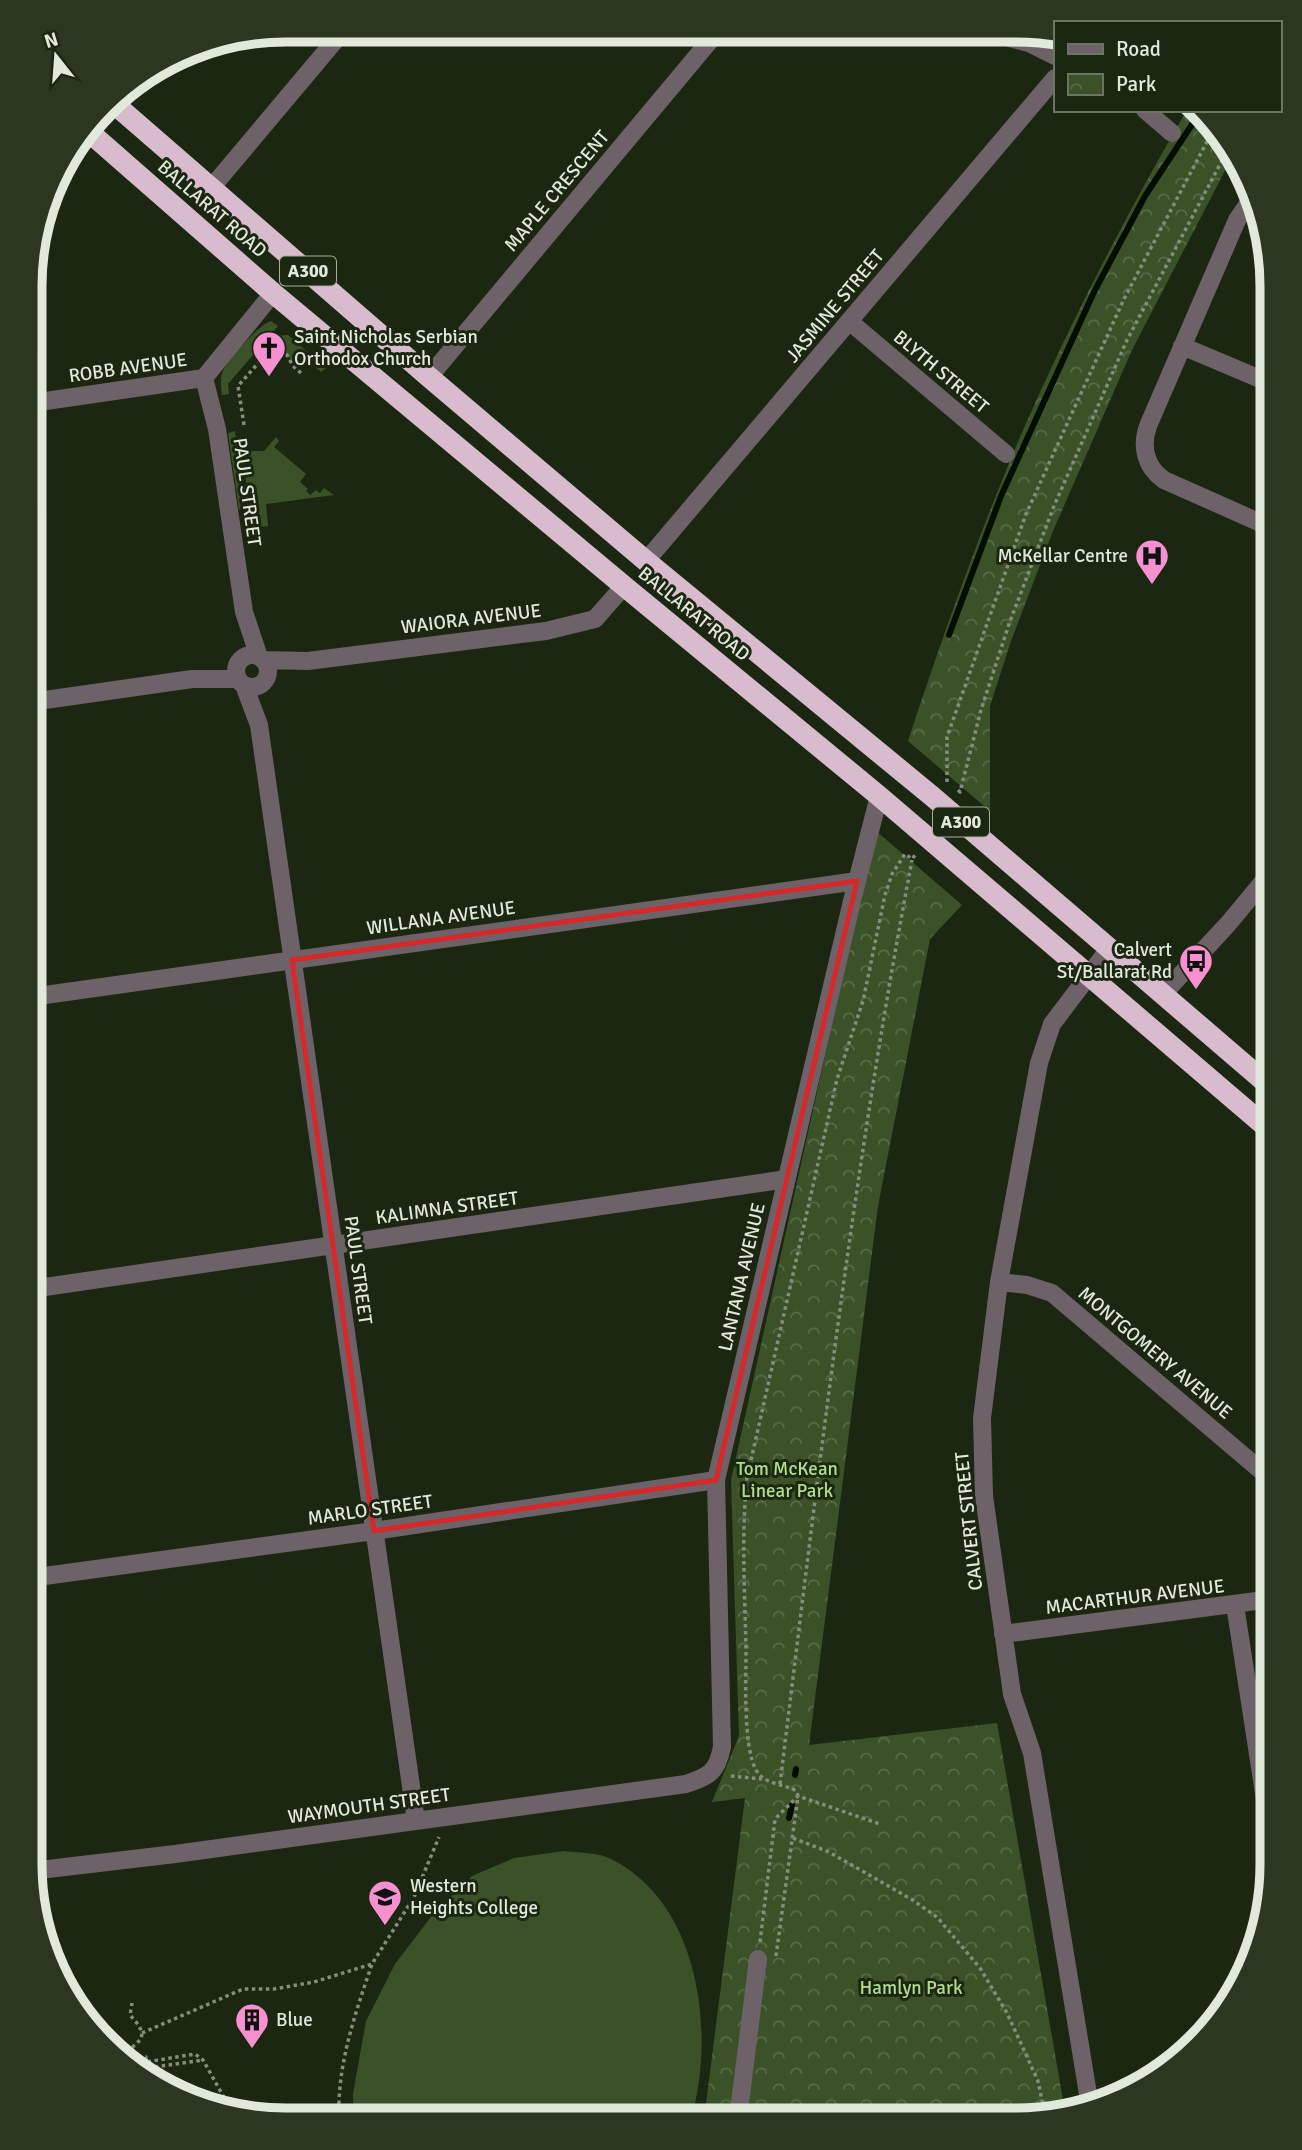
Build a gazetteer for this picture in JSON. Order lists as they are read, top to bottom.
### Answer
{
  "streets": {
    "highway": ["BALLARAT ROAD", "A300"],
    "street": [
      "MAPLE CRESCENT",
      "JASMINE STREET",
      "ROBB AVENUE",
      "BLYTH STREET",
      "PAUL STREET",
      "WAIORA AVENUE",
      "WILLANA AVENUE",
      "KALIMNA STREET",
      "LANTANA AVENUE",
      "MONTGOMERY AVENUE",
      "MARLO STREET",
      "CALVERT STREET",
      "MACARTHUR AVENUE",
      "WAYMOUTH STREET"
    ]
  },
  "crossings": [
    ["MAPLE CRESCENT", "BALLARAT ROAD"],
    ["BALLARAT ROAD", "JASMINE STREET"],
    ["BALLARAT ROAD", "ROBB AVENUE"],
    ["BALLARAT ROAD", "WAIORA AVENUE"],
    ["BALLARAT ROAD", "LANTANA AVENUE"],
    ["BALLARAT ROAD", "CALVERT STREET"],
    ["JASMINE STREET", "BLYTH STREET"],
    ["ROBB AVENUE", "PAUL STREET"],
    ["PAUL STREET", "WAIORA AVENUE"],
    ["PAUL STREET", "WILLANA AVENUE"],
    ["PAUL STREET", "KALIMNA STREET"],
    ["PAUL STREET", "MARLO STREET"],
    ["PAUL STREET", "WAYMOUTH STREET"],
    ["WILLANA AVENUE", "LANTANA AVENUE"],
    ["KALIMNA STREET", "LANTANA AVENUE"],
    ["LANTANA AVENUE", "MARLO STREET"],
    ["LANTANA AVENUE", "WAYMOUTH STREET"],
    ["MONTGOMERY AVENUE", "CALVERT STREET"],
    ["CALVERT STREET", "MACARTHUR AVENUE"]
  ],
  "parks": ["Tom McKean Linear Park", "Hamlyn Park"],
  "places": {
    "church": ["Saint Nicholas Serbian Orthodox Church"],
    "hospital": ["McKellar Centre"],
    "bus stop": ["Calvert St/Ballarat Rd"],
    "school or university": ["Western Heights College"],
    "building": ["Blue"]
  },
  "legend": ["Road", "Park"],
  "north": "top"
}
